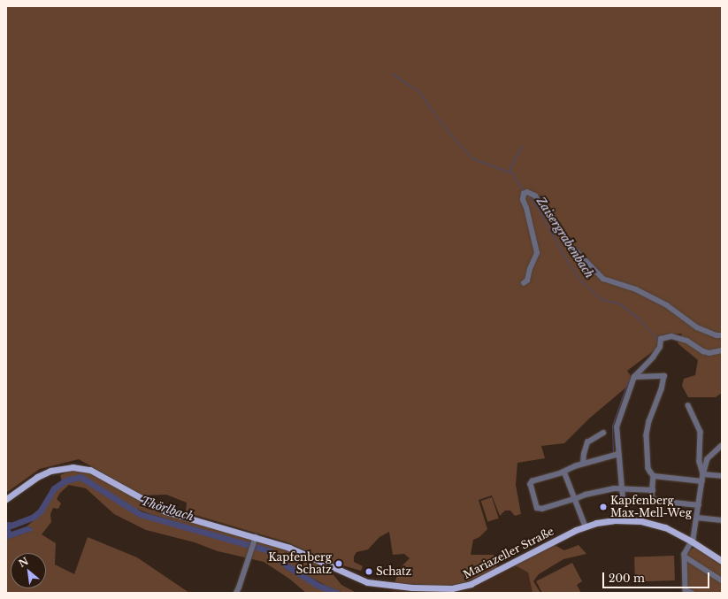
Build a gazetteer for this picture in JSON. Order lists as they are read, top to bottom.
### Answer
{
  "streets": {
    "main road": ["Mariazeller Straße"]
  },
  "water": ["Zaisergrabenbach", "Thörlbach"],
  "places": ["Kapfenberg Max-Mell-Weg", "Kapfenberg Schatz", "Schatz"],
  "scale_bar": "200 m",
  "north": "top left"
}
